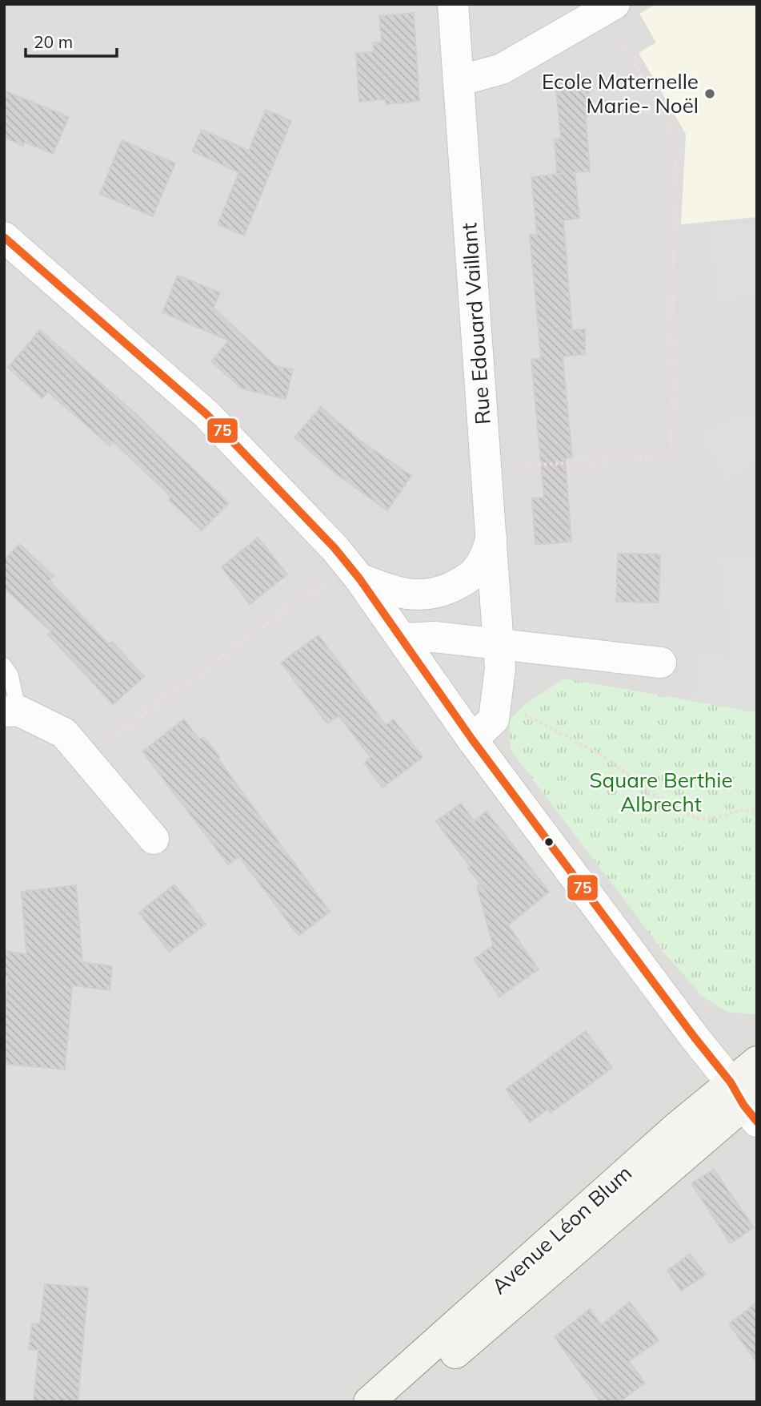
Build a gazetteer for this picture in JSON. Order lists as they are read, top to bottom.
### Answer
{
  "streets": {
    "main road": ["Avenue Léon Blum"],
    "street": ["Rue Edouard Vaillant"]
  },
  "parks": ["Square Berthie Albrecht"],
  "places": ["Ecole Maternelle Marie- Noël"],
  "lines": ["transit line 75"],
  "scale_bar": "20 m"
}
